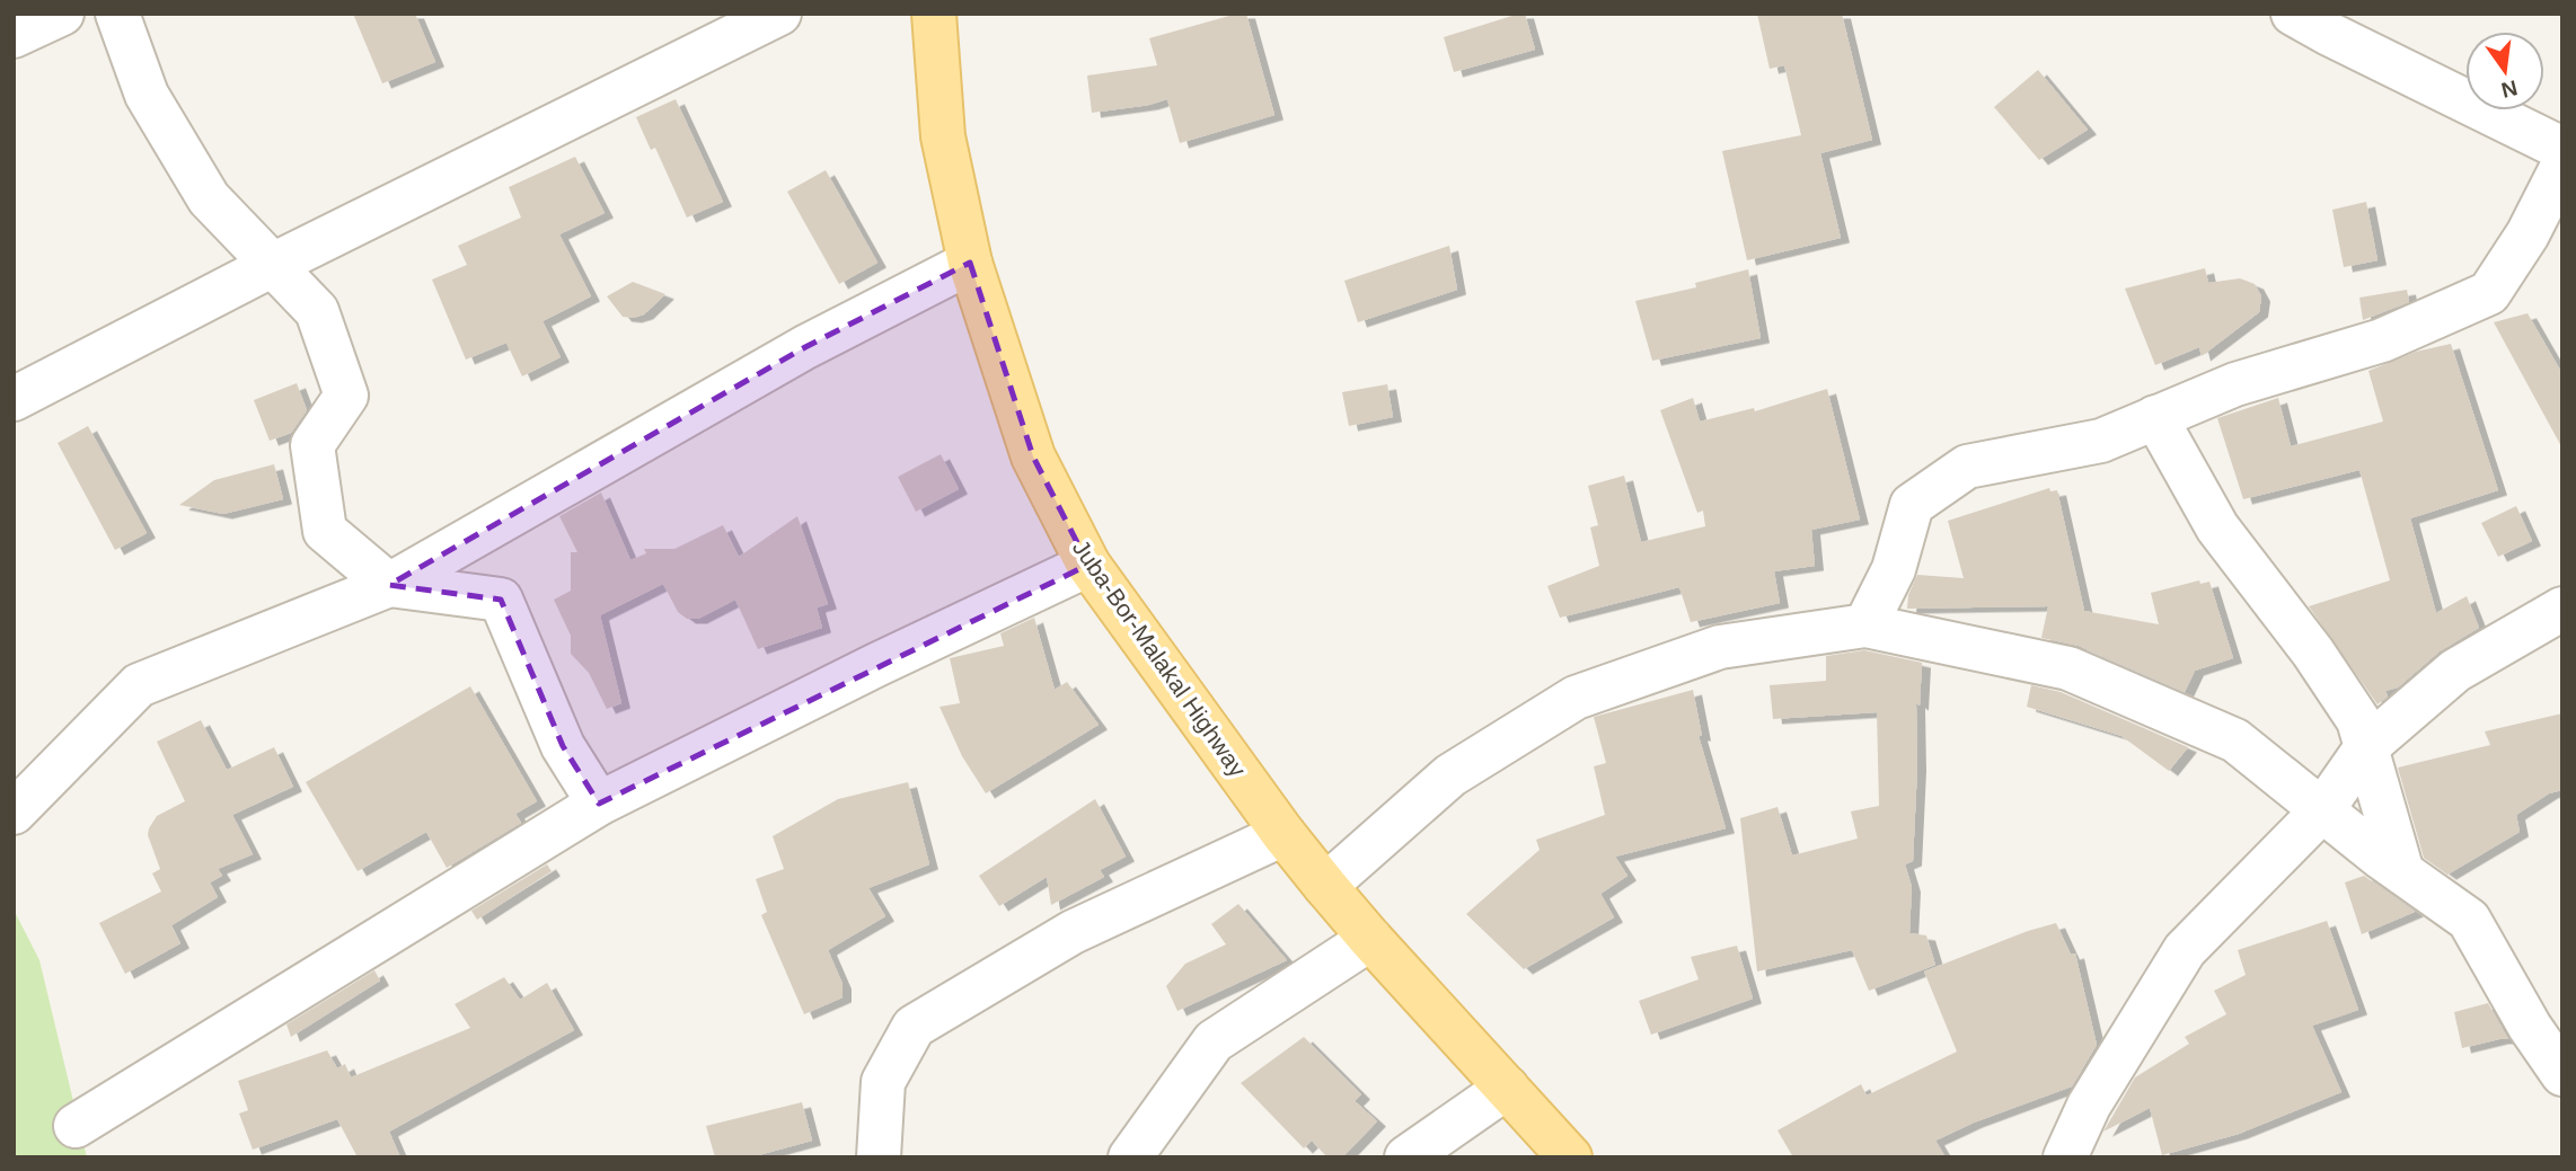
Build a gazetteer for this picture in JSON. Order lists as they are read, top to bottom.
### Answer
{
  "streets": {
    "main road": ["Juba-Bor-Malakal Highway"]
  },
  "north": "bottom"
}
